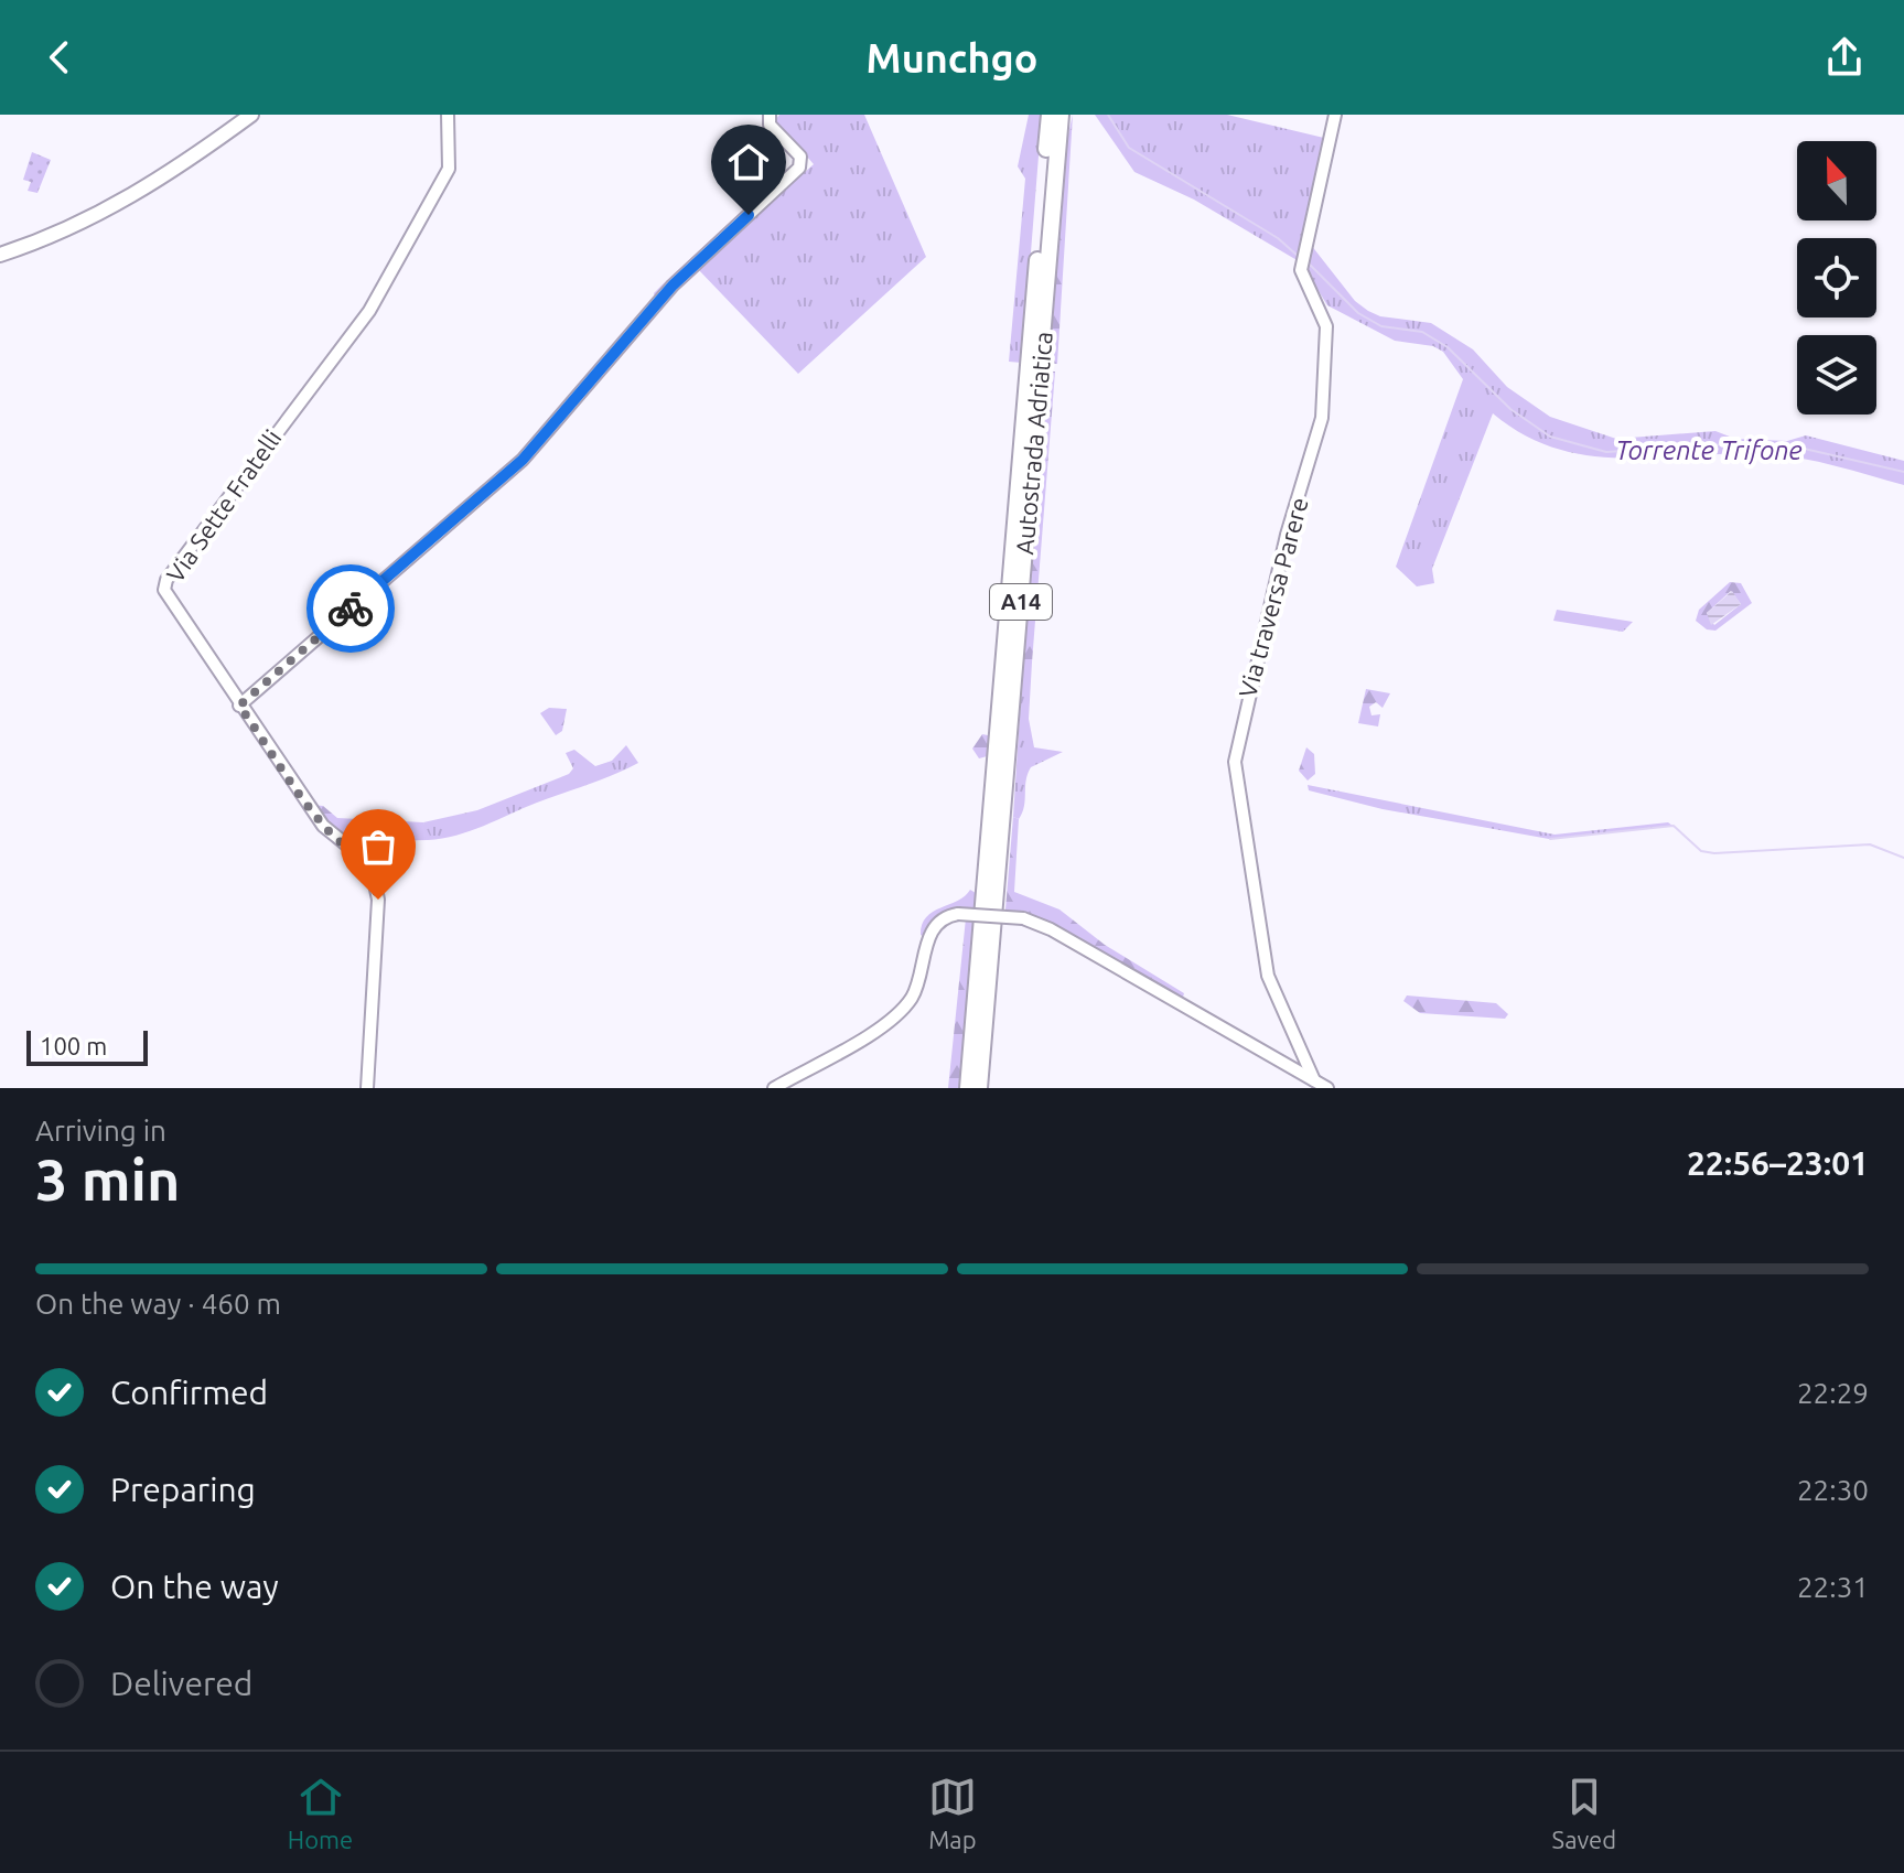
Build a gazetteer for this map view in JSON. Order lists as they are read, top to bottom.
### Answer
{
  "streets": {
    "highway": ["Autostrada Adriatica", "A14"],
    "street": ["Via Sette Fratelli", "Via traversa Parere"]
  },
  "water": ["Torrente Trifone"],
  "scale_bar": "100 m",
  "north": "top",
  "page": {
    "header": "Munchgo",
    "scale": "100 m",
    "heading": ["3 min", "Arriving in", "22:56–23:01"],
    "bar": "On the way · 460 m",
    "list": [
      ["Confirmed", "22:29"],
      ["Preparing", "22:30"],
      ["On the way", "22:31"],
      "Delivered"
    ],
    "tabs": ["Home", "Map", "Saved"]
  }
}
